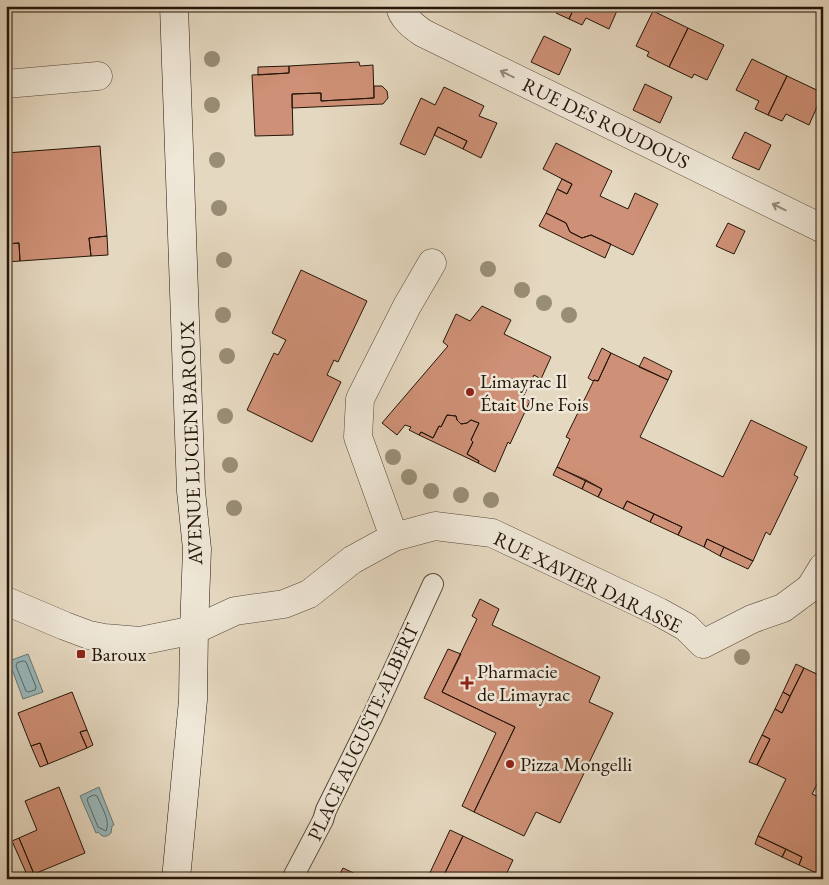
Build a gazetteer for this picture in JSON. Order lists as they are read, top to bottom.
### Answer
{
  "streets": {
    "street": ["RUE DES ROUDOUS", "AVENUE LUCIEN BAROUX", "RUE XAVIER DARASSE"],
    "lane": ["PLACE AUGUSTE-ALBERT"]
  },
  "crossings": [
    ["AVENUE LUCIEN BAROUX", "RUE XAVIER DARASSE"]
  ],
  "one_way": ["RUE DES ROUDOUS"],
  "places": {
    "other": ["Limayrac Il Était Une Fois", "Pizza Mongelli"],
    "transit": ["Baroux"],
    "health": ["Pharmacie de Limayrac"]
  }
}
